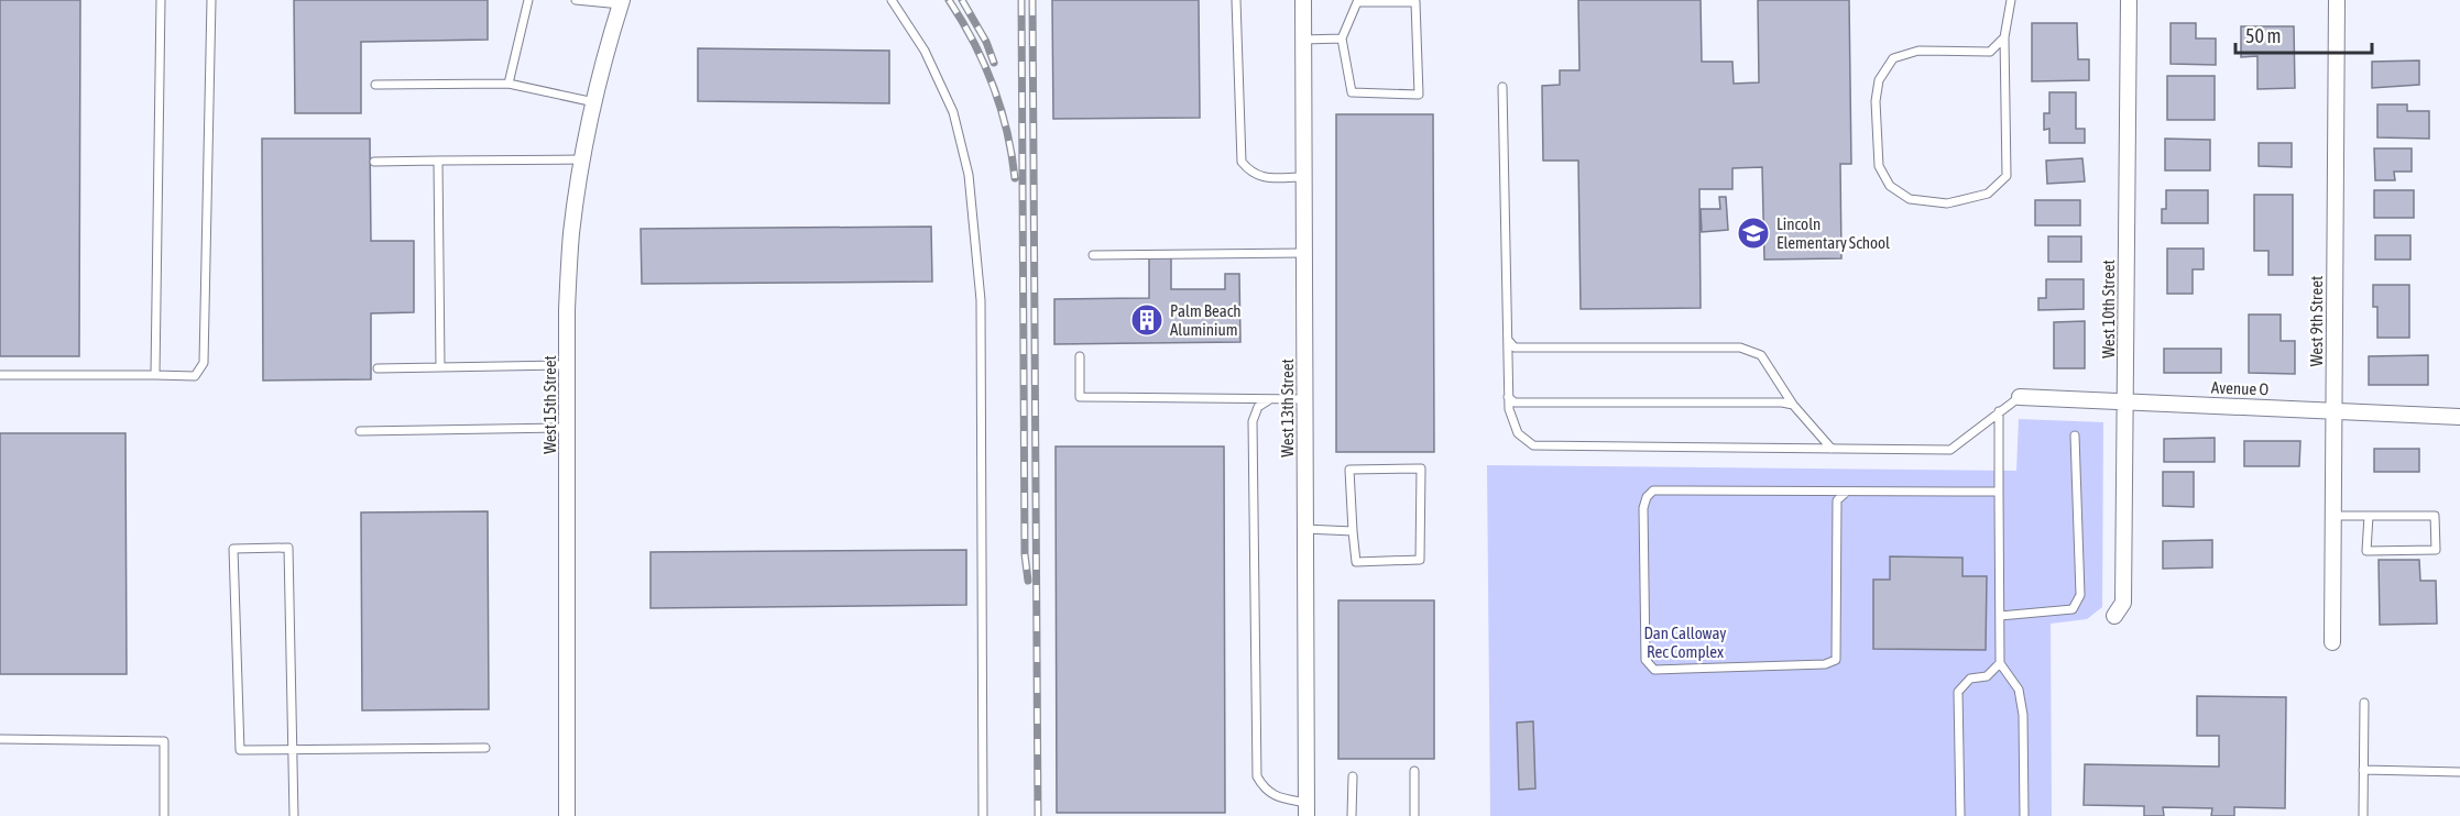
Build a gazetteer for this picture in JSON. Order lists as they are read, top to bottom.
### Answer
{
  "streets": {
    "street": [
      "West 10th Street",
      "West 9th Street",
      "Avenue O",
      "West 15th Street",
      "West 13th Street"
    ]
  },
  "crossings": [
    ["West 10th Street", "Avenue O"],
    ["West 9th Street", "Avenue O"]
  ],
  "parks": ["Dan Calloway Rec Complex"],
  "places": {
    "school or university": ["Lincoln Elementary School"],
    "building": ["Palm Beach Aluminium"]
  },
  "scale_bar": "50 m"
}
